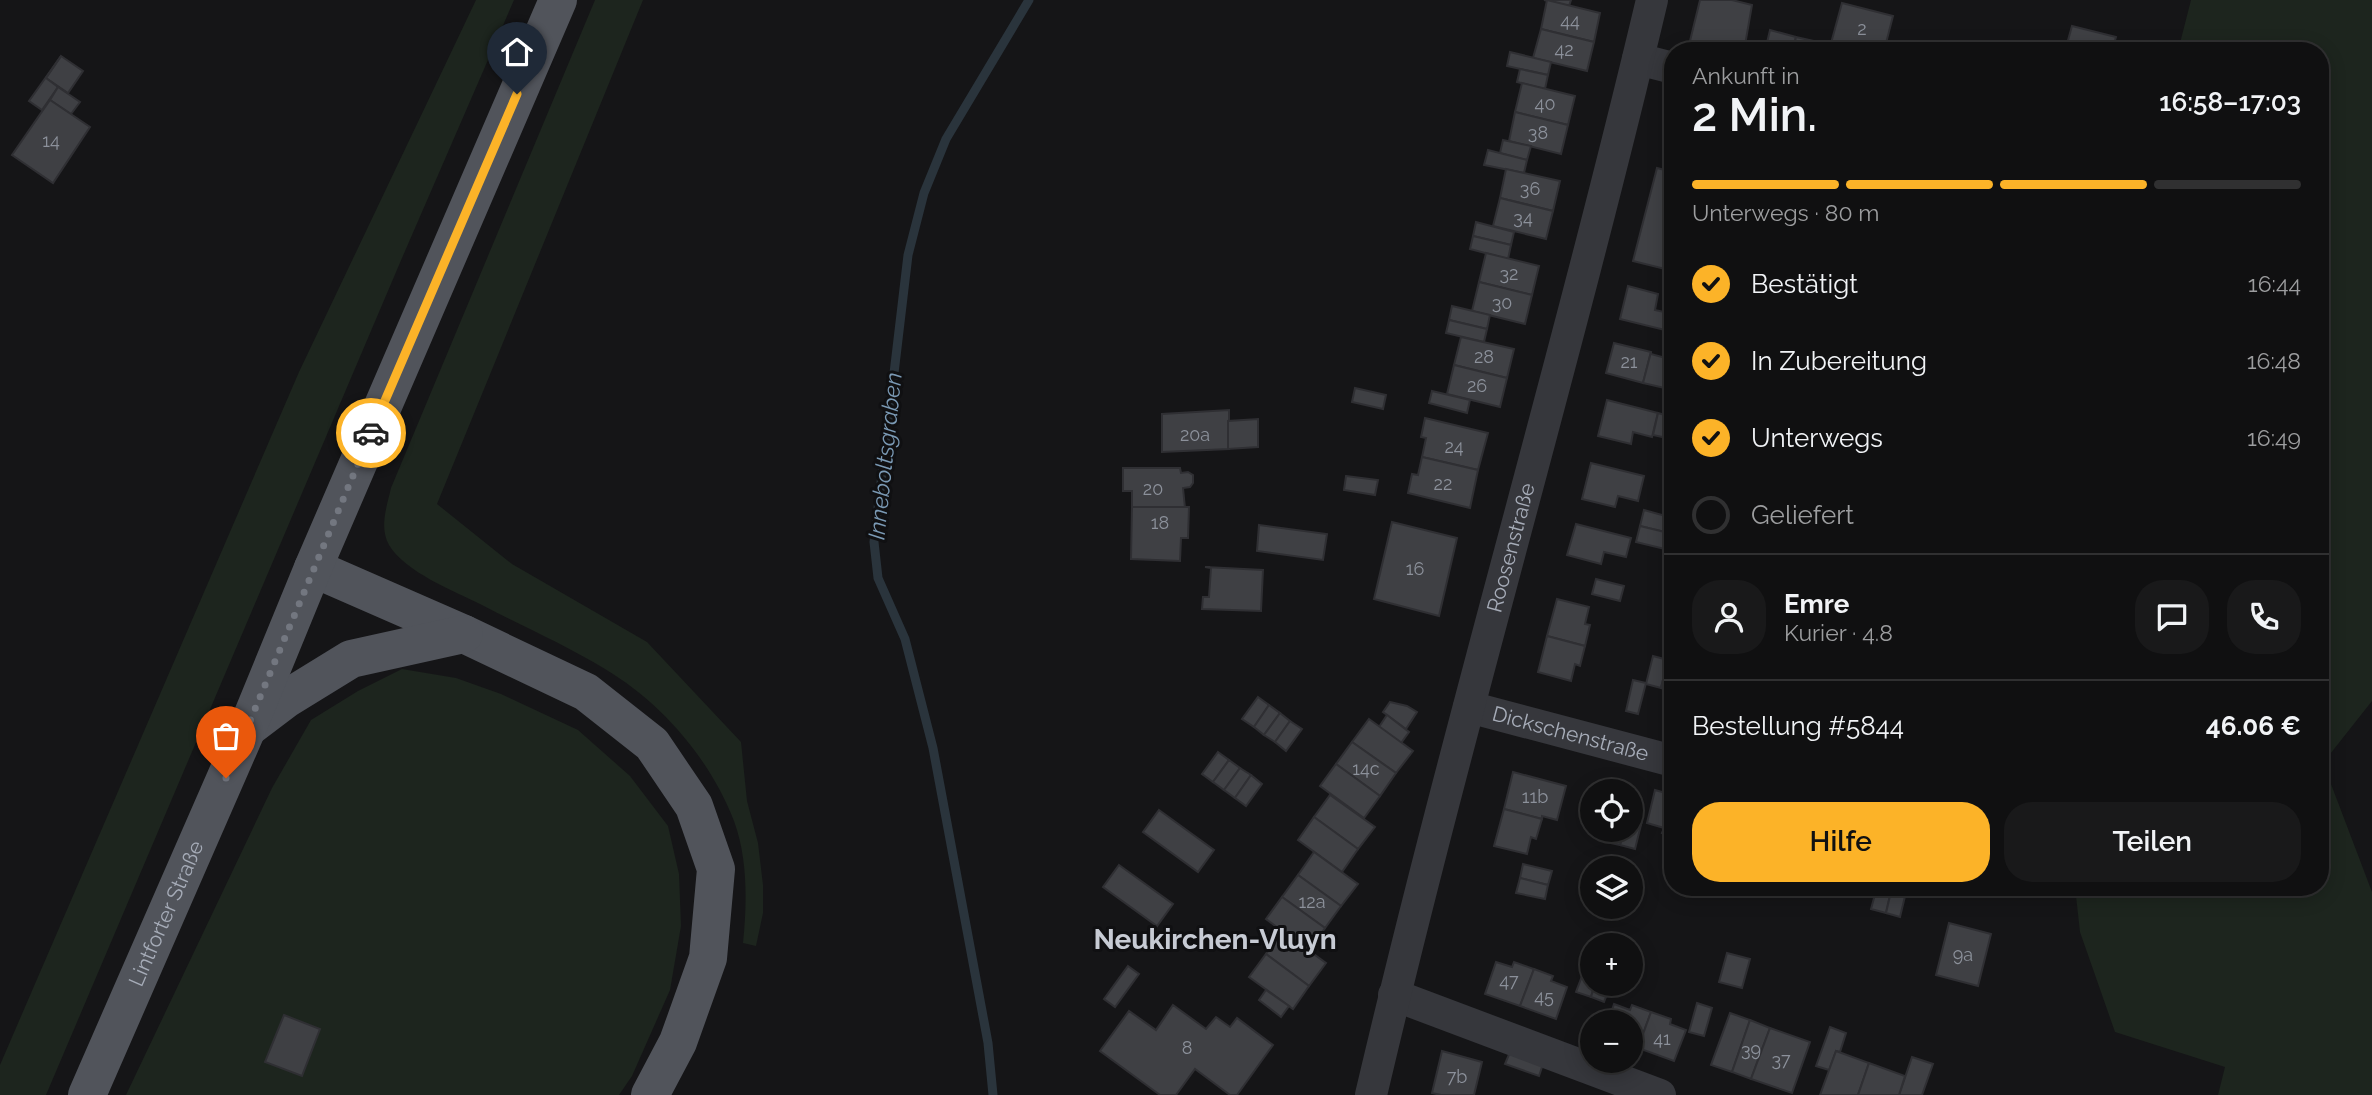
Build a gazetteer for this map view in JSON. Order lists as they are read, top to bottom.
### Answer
{
  "streets": {
    "main road": ["Lintforter Straße"],
    "street": ["Roosenstraße", "Dickschenstraße"]
  },
  "crossings": [
    ["Roosenstraße", "Dickschenstraße"]
  ],
  "districts": ["Neukirchen-Vluyn"],
  "water": ["Inneboltsgraben"],
  "house_numbers": [
    "44",
    "2",
    "42",
    "40",
    "38",
    "14",
    "36",
    "34",
    "32",
    "30",
    "28",
    "21",
    "26",
    "20a",
    "24",
    "22",
    "20",
    "18",
    "16",
    "14c",
    "11b",
    "12a",
    "9a",
    "47",
    "45",
    "41",
    "8",
    "39",
    "37",
    "7b"
  ],
  "page": {
    "heading": ["2 Min.", "Ankunft in", "16:58–17:03"],
    "panel": [
      "Emre",
      "Kurier · 4.8",
      "Bestellung #5844",
      "46.06 €"
    ],
    "bar": "Unterwegs · 80 m",
    "list": [
      ["Bestätigt", "16:44"],
      ["In Zubereitung", "16:48"],
      ["Unterwegs", "16:49"],
      "Geliefert"
    ],
    "map_buttons": ["+", "−"],
    "buttons": ["Hilfe", "Teilen"]
  }
}
